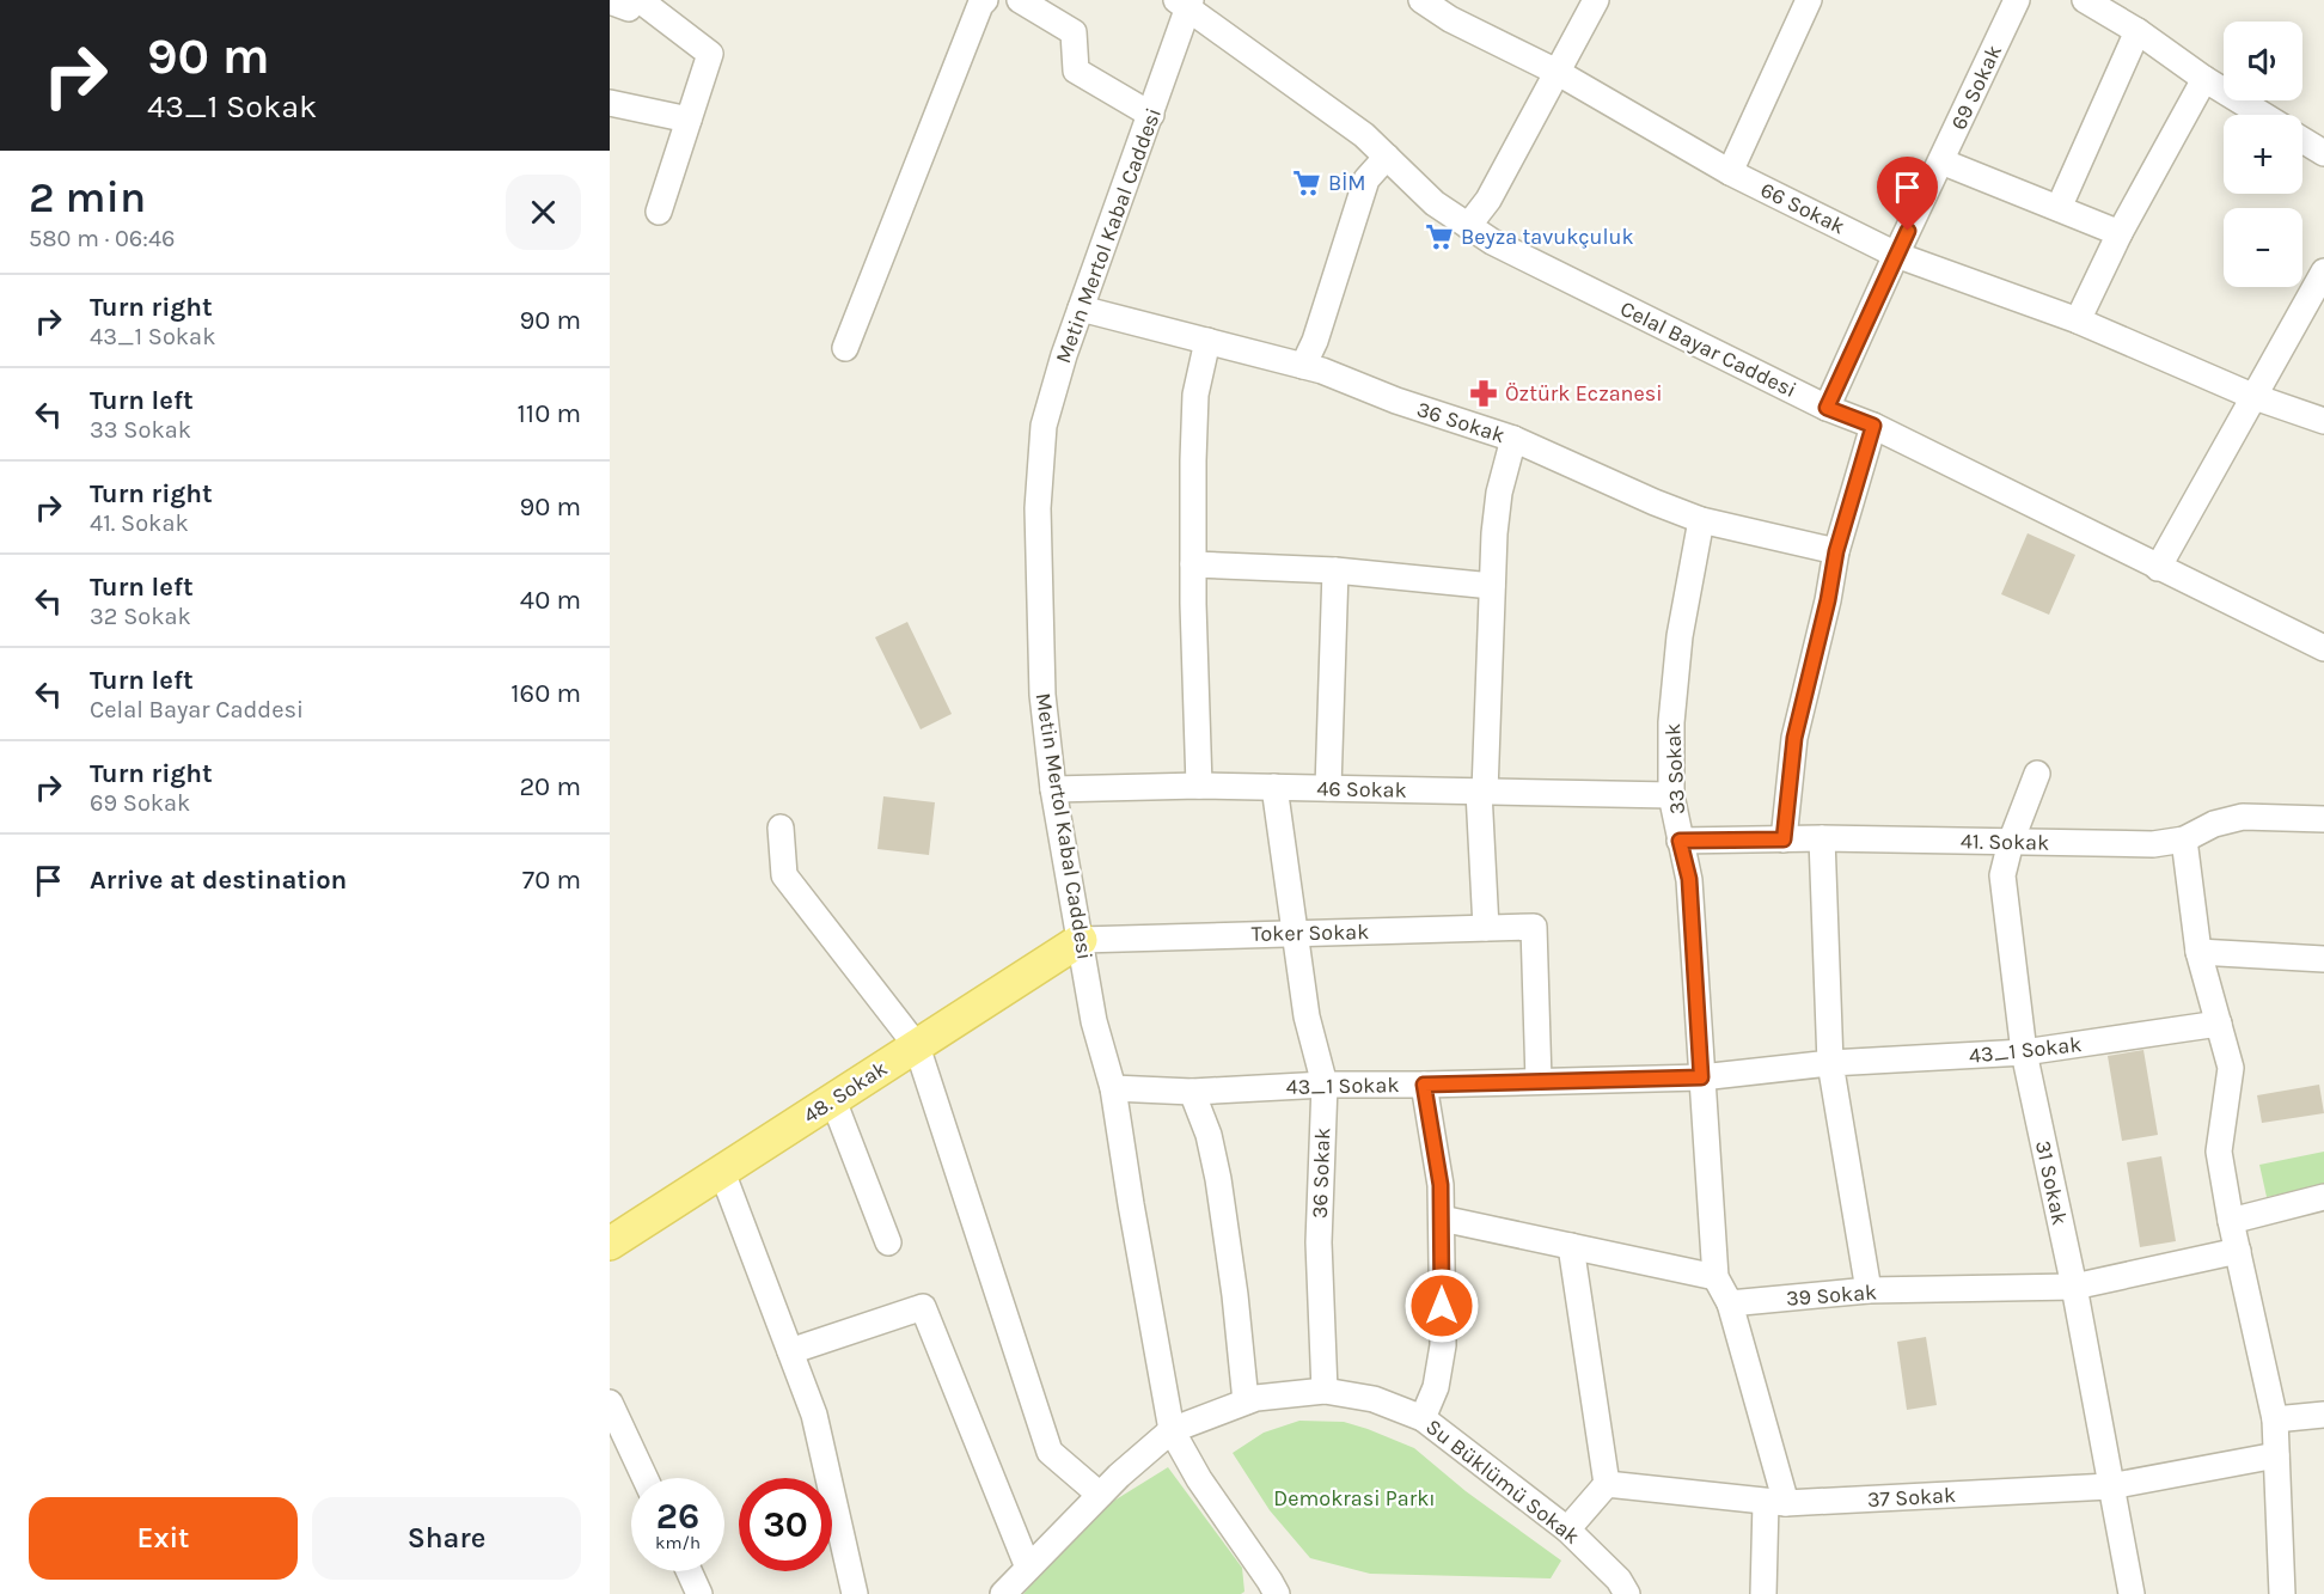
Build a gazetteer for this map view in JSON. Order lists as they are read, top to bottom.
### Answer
{
  "streets": {
    "main road": ["48. Sokak"],
    "street": [
      "69 Sokak",
      "66 Sokak",
      "Metin Mertol Kabal Caddesi",
      "Celal Bayar Caddesi",
      "36 Sokak",
      "33 Sokak",
      "46 Sokak",
      "41. Sokak",
      "Toker Sokak",
      "43_1 Sokak",
      "31 Sokak",
      "39 Sokak",
      "Su Büklümü Sokak",
      "37 Sokak"
    ]
  },
  "crossings": [
    ["69 Sokak", "66 Sokak"],
    ["69 Sokak", "Celal Bayar Caddesi"],
    ["Metin Mertol Kabal Caddesi", "Celal Bayar Caddesi"],
    ["Metin Mertol Kabal Caddesi", "36 Sokak"],
    ["Metin Mertol Kabal Caddesi", "46 Sokak"],
    ["Metin Mertol Kabal Caddesi", "Toker Sokak"],
    ["Metin Mertol Kabal Caddesi", "43_1 Sokak"],
    ["Metin Mertol Kabal Caddesi", "48. Sokak"],
    ["Metin Mertol Kabal Caddesi", "Su Büklümü Sokak"],
    ["36 Sokak", "33 Sokak"],
    ["36 Sokak", "46 Sokak"],
    ["36 Sokak", "Toker Sokak"],
    ["36 Sokak", "43_1 Sokak"],
    ["36 Sokak", "Su Büklümü Sokak"],
    ["33 Sokak", "46 Sokak"],
    ["33 Sokak", "41. Sokak"],
    ["33 Sokak", "43_1 Sokak"],
    ["41. Sokak", "31 Sokak"],
    ["Toker Sokak", "43_1 Sokak"],
    ["Toker Sokak", "48. Sokak"],
    ["43_1 Sokak", "31 Sokak"],
    ["31 Sokak", "39 Sokak"],
    ["31 Sokak", "37 Sokak"]
  ],
  "parks": ["Demokrasi Parkı"],
  "places": {
    "supermarket": ["BİM", "Beyza tavukçuluk"],
    "pharmacy": ["Öztürk Eczanesi"]
  },
  "page": {
    "turn": ["90 m", "43_1 Sokak"],
    "map_buttons": ["+", "−"],
    "heading": ["2 min", "580 m · 06:46"],
    "list": [
      {
        "name": "Turn right",
        "note": "43_1 Sokak",
        "value": "90 m"
      },
      {
        "name": "Turn left",
        "note": "33 Sokak",
        "value": "110 m"
      },
      {
        "name": "Turn right",
        "note": "41. Sokak",
        "value": "90 m"
      },
      {
        "name": "Turn left",
        "note": "32 Sokak",
        "value": "40 m"
      },
      {
        "name": "Turn left",
        "note": "Celal Bayar Caddesi",
        "value": "160 m"
      },
      {
        "name": "Turn right",
        "note": "69 Sokak",
        "value": "20 m"
      },
      {
        "name": "Arrive at destination",
        "value": "70 m"
      }
    ],
    "speed": "26 km/h",
    "limit": "30",
    "buttons": ["Exit", "Share"]
  }
}
